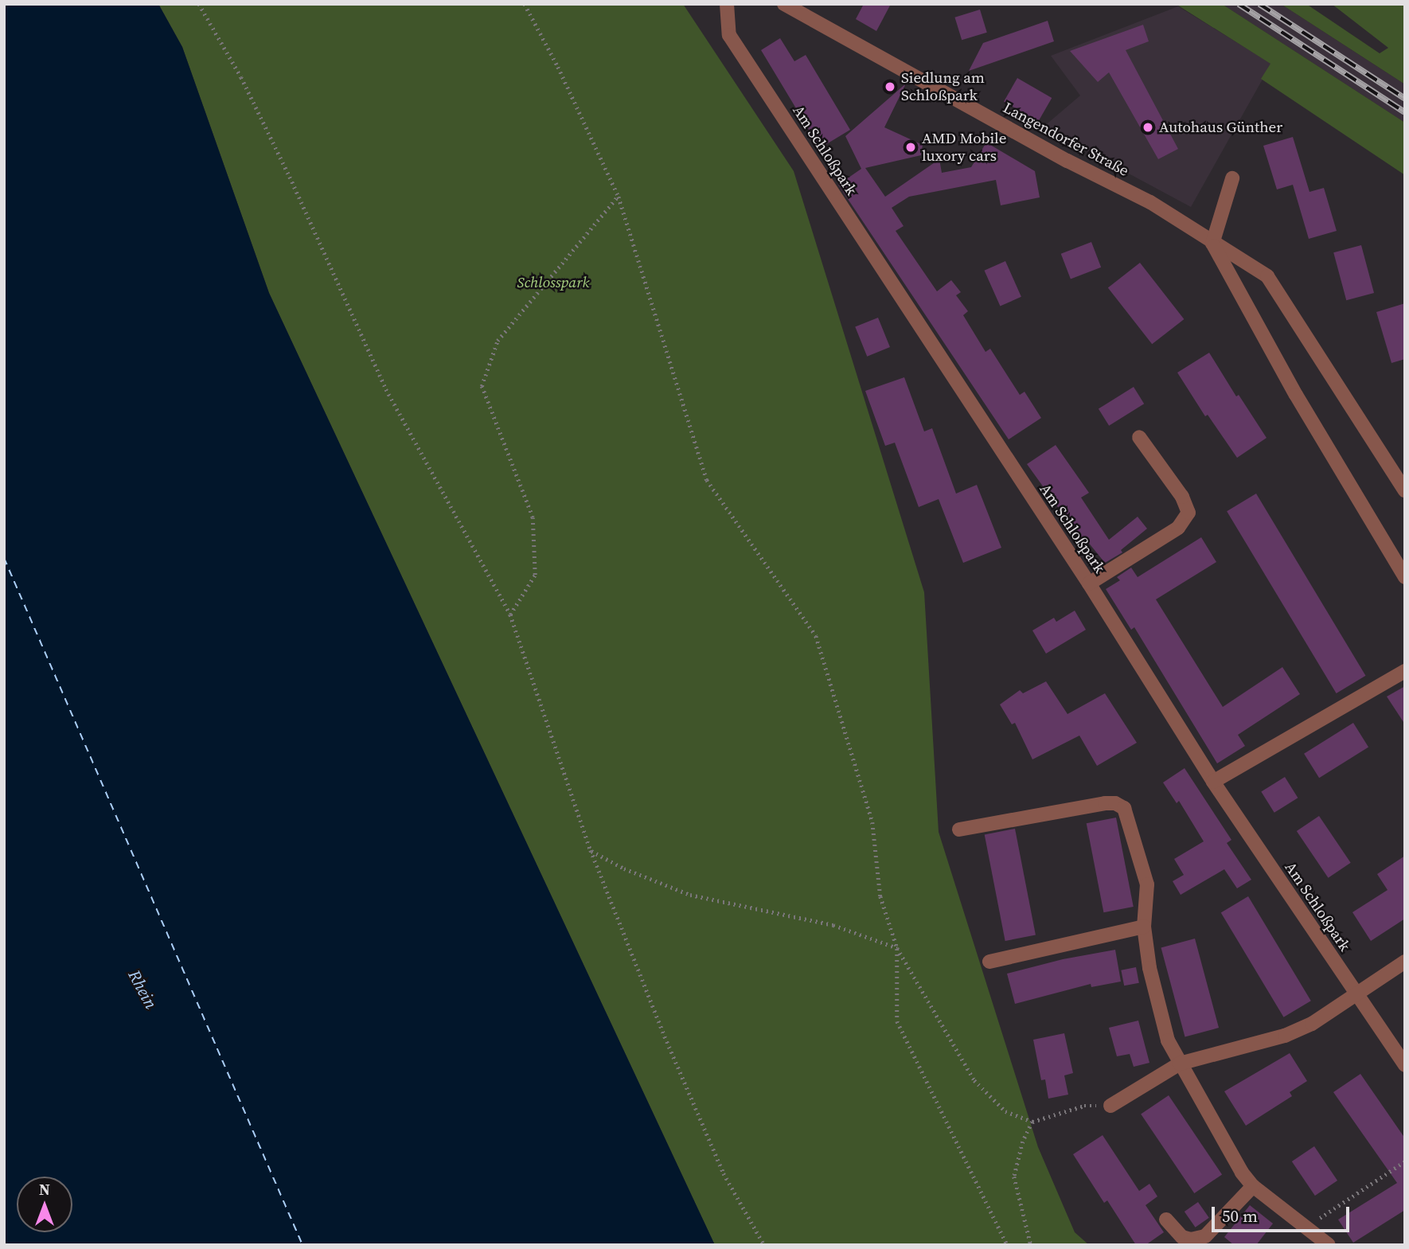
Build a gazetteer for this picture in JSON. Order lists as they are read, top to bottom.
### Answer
{
  "streets": {
    "street": ["Langendorfer Straße", "Am Schloßpark"]
  },
  "water": ["Rhein"],
  "parks": ["Schlosspark"],
  "places": ["Siedlung am Schloßpark", "Autohaus Günther", "AMD Mobile luxory cars"],
  "scale_bar": "50 m",
  "north": "top"
}
